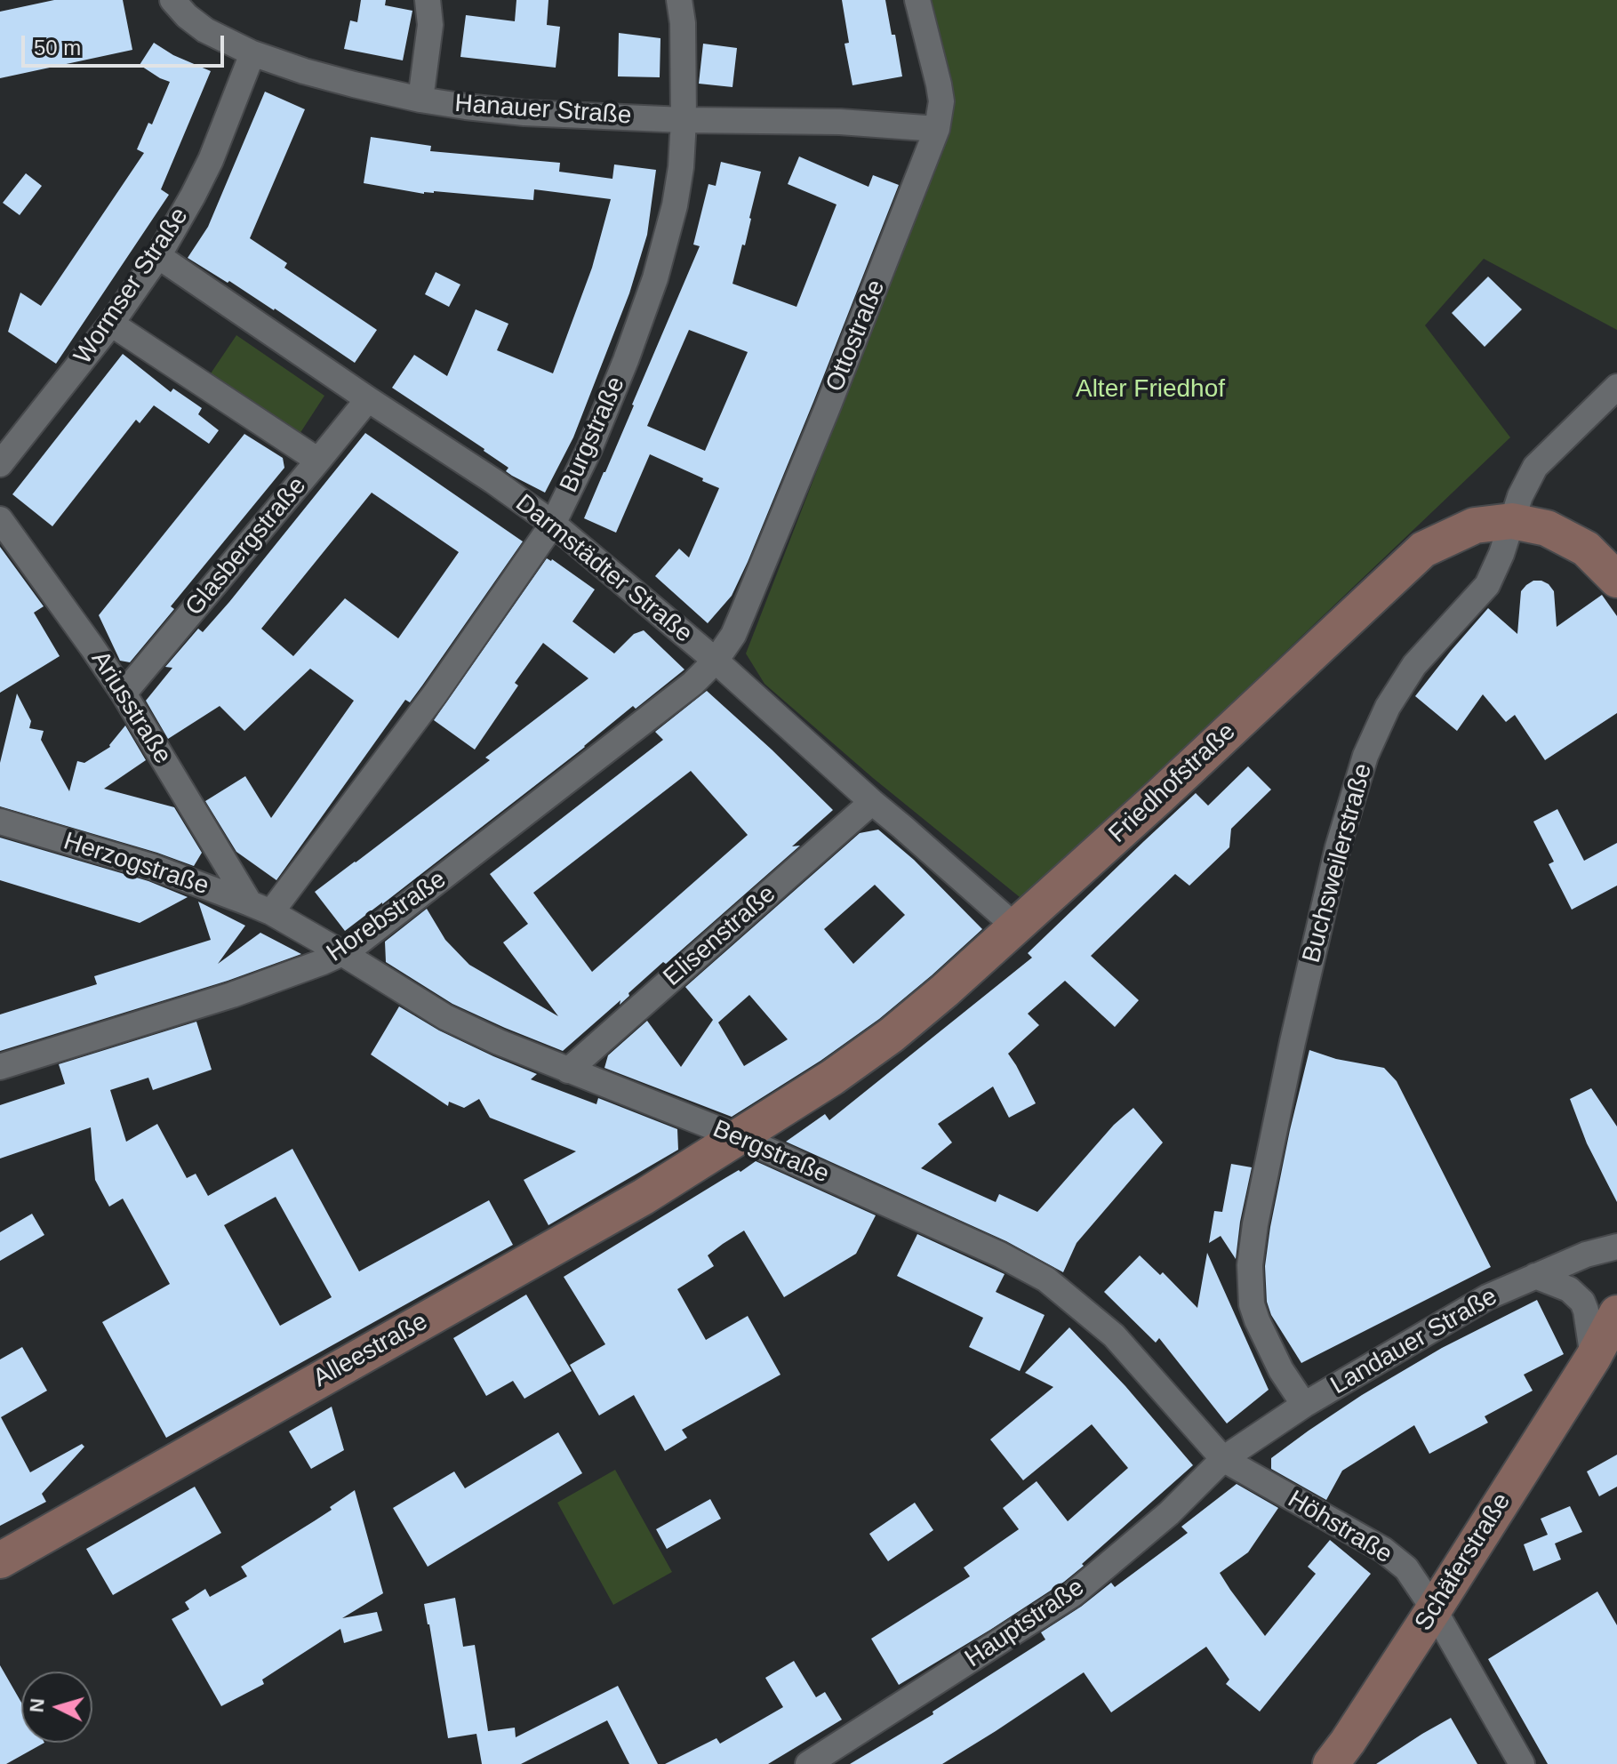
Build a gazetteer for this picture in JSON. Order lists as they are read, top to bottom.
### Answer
{
  "streets": {
    "street": [
      "Hanauer Straße",
      "Wormser Straße",
      "Ottostraße",
      "Burgstraße",
      "Glasbergstraße",
      "Darmstädter Straße",
      "Ariusstraße",
      "Friedhofstraße",
      "Buchsweilerstraße",
      "Herzogstraße",
      "Horebstraße",
      "Elisenstraße",
      "Bergstraße",
      "Landauer Straße",
      "Alleestraße",
      "Höhstraße",
      "Schäferstraße",
      "Hauptstraße"
    ]
  },
  "crossings": [
    ["Hanauer Straße", "Wormser Straße"],
    ["Hanauer Straße", "Ottostraße"],
    ["Hanauer Straße", "Burgstraße"],
    ["Wormser Straße", "Darmstädter Straße"],
    ["Ottostraße", "Darmstädter Straße"],
    ["Ottostraße", "Horebstraße"],
    ["Burgstraße", "Darmstädter Straße"],
    ["Burgstraße", "Ariusstraße"],
    ["Burgstraße", "Herzogstraße"],
    ["Burgstraße", "Bergstraße"],
    ["Glasbergstraße", "Darmstädter Straße"],
    ["Glasbergstraße", "Ariusstraße"],
    ["Darmstädter Straße", "Friedhofstraße"],
    ["Darmstädter Straße", "Horebstraße"],
    ["Darmstädter Straße", "Elisenstraße"],
    ["Ariusstraße", "Herzogstraße"],
    ["Ariusstraße", "Bergstraße"],
    ["Friedhofstraße", "Buchsweilerstraße"],
    ["Friedhofstraße", "Bergstraße"],
    ["Friedhofstraße", "Alleestraße"],
    ["Buchsweilerstraße", "Landauer Straße"],
    ["Herzogstraße", "Bergstraße"],
    ["Horebstraße", "Bergstraße"],
    ["Elisenstraße", "Bergstraße"],
    ["Bergstraße", "Landauer Straße"],
    ["Bergstraße", "Alleestraße"],
    ["Bergstraße", "Höhstraße"],
    ["Bergstraße", "Hauptstraße"],
    ["Landauer Straße", "Höhstraße"],
    ["Landauer Straße", "Hauptstraße"],
    ["Höhstraße", "Schäferstraße"],
    ["Höhstraße", "Hauptstraße"]
  ],
  "parks": ["Alter Friedhof"],
  "scale_bar": "50 m",
  "north": "left"
}
